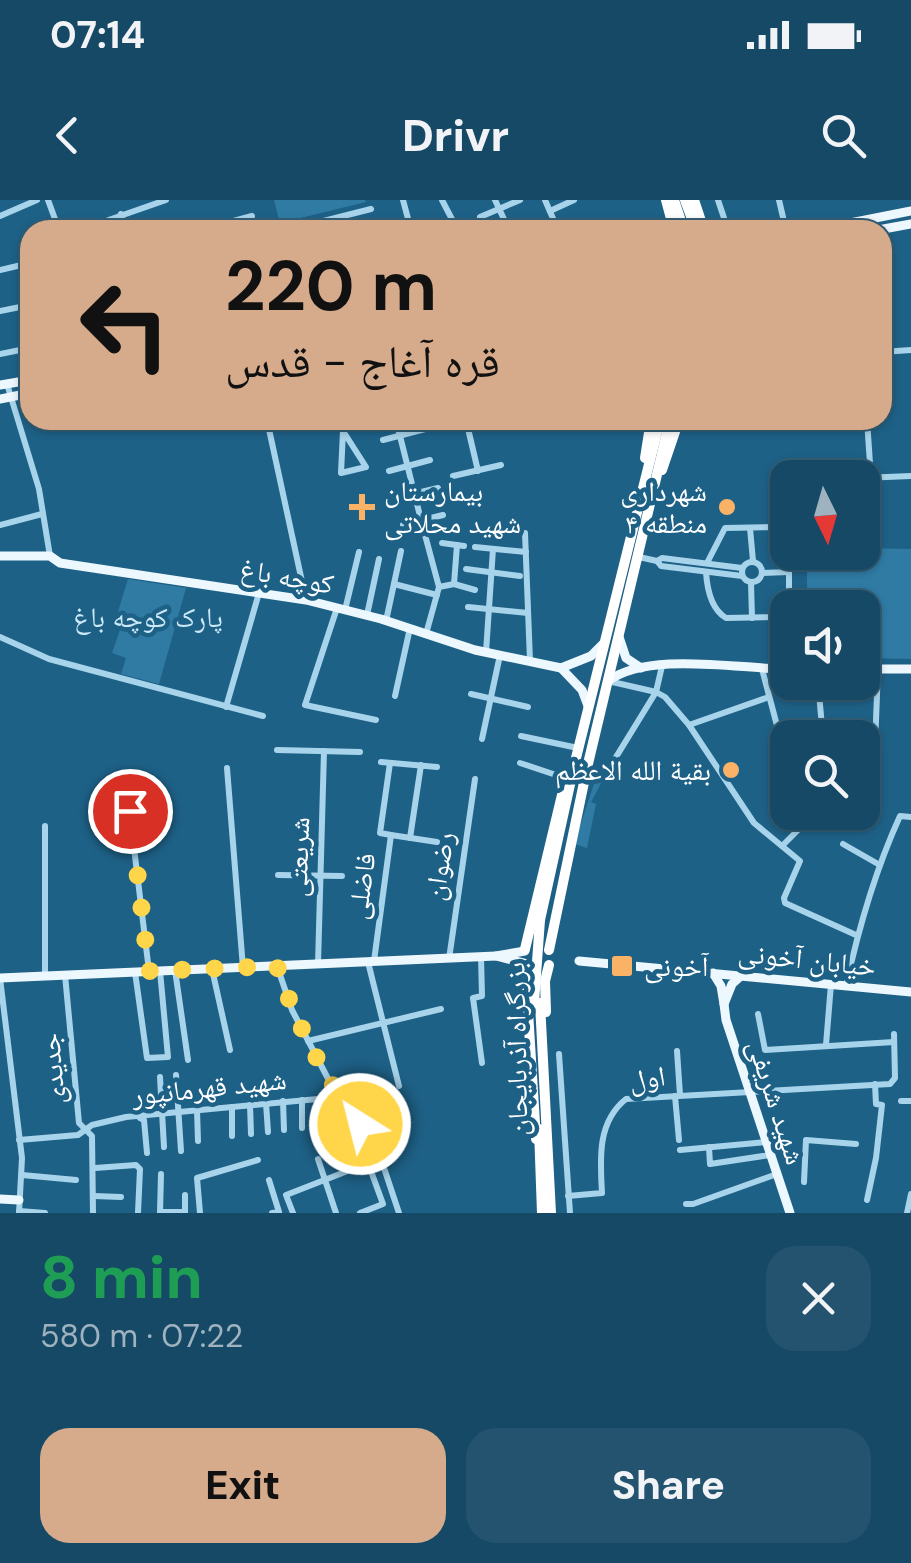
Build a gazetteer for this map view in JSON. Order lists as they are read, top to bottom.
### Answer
{
  "streets": {
    "highway": ["بزرگراه آذربایجان"],
    "main road": ["کوچه باغ", "خیابان آخونی", "شهید شریفی"],
    "street": [
      "شریعتی",
      "رضوان",
      "فاضلی",
      "جدیدی",
      "اول",
      "شهید قهرمانپور"
    ]
  },
  "crossings": [
    ["خیابان آخونی", "شهید شریفی"],
    ["جدیدی", "شهید قهرمانپور"],
    ["اول", "شهید شریفی"]
  ],
  "parks": ["پارک کوچه باغ"],
  "places": {
    "health": ["بیمارستان شهید محلاتی"],
    "other": ["شهرداری منطقه ۴", "بقیة الله الاعظم"],
    "transit": ["آخونی"]
  },
  "north": "bottom",
  "page": {
    "status": "07:14",
    "header": "Drivr",
    "turn": ["220 m", "قره آغاج - قدس"],
    "heading": ["8 min", "580 m · 07:22"],
    "buttons": ["Exit", "Share"]
  }
}
